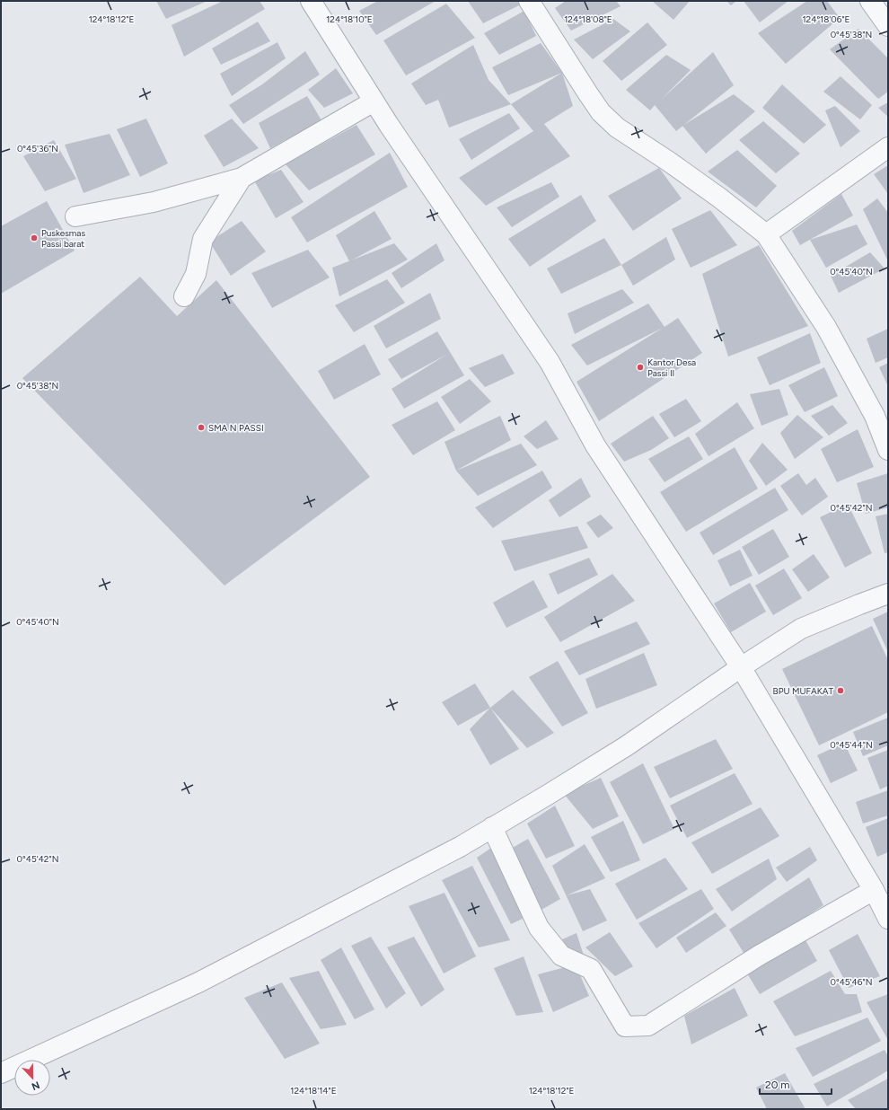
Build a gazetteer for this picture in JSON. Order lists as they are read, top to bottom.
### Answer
{
  "places": [
    "Puskesmas Passi barat",
    "Kantor Desa Passi II",
    "SMA N PASSI",
    "BPU MUFAKAT"
  ],
  "scale_bar": "20 m",
  "north": "bottom",
  "coordinates": [
    "124°18'12\"E",
    "124°18'10\"E",
    "124°18'08\"E",
    "124°18'06\"E",
    "0°45'38\"N",
    "0°45'36\"N",
    "0°45'40\"N",
    "0°45'42\"N",
    "0°45'44\"N",
    "0°45'46\"N",
    "124°18'14\"E"
  ]
}
